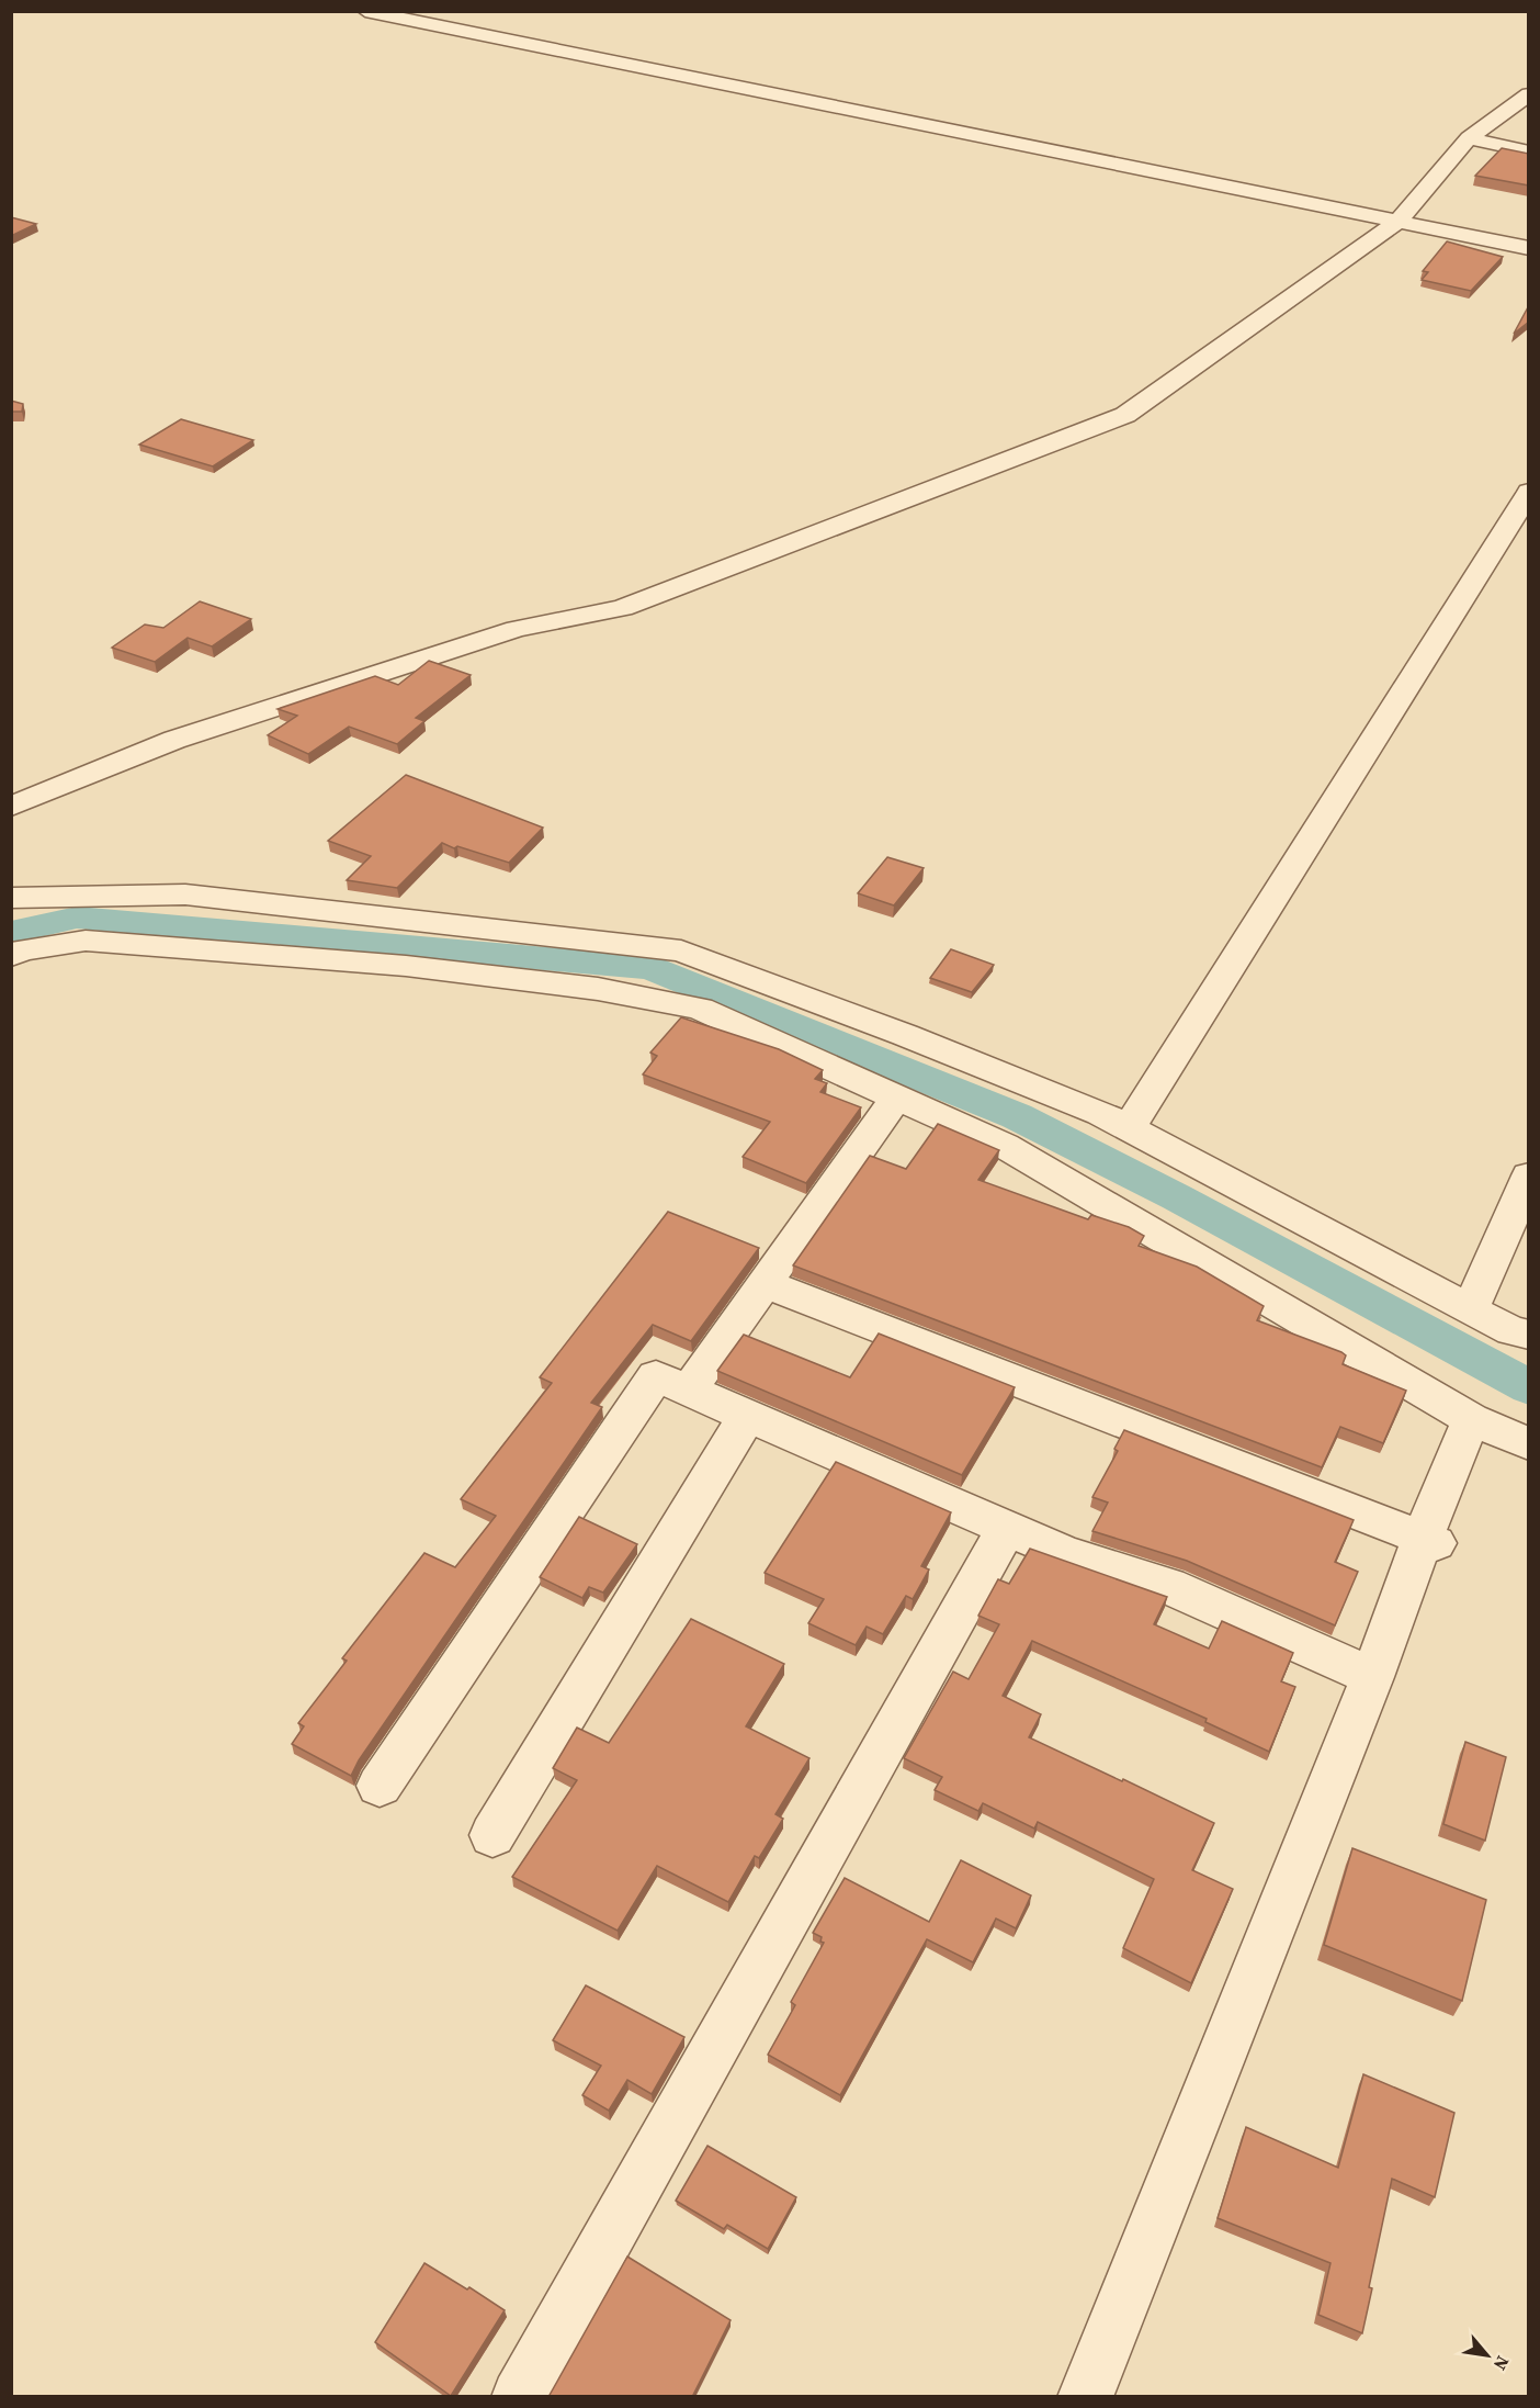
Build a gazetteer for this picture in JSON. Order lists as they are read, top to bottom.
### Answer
{
  "north": "bottom right"
}
